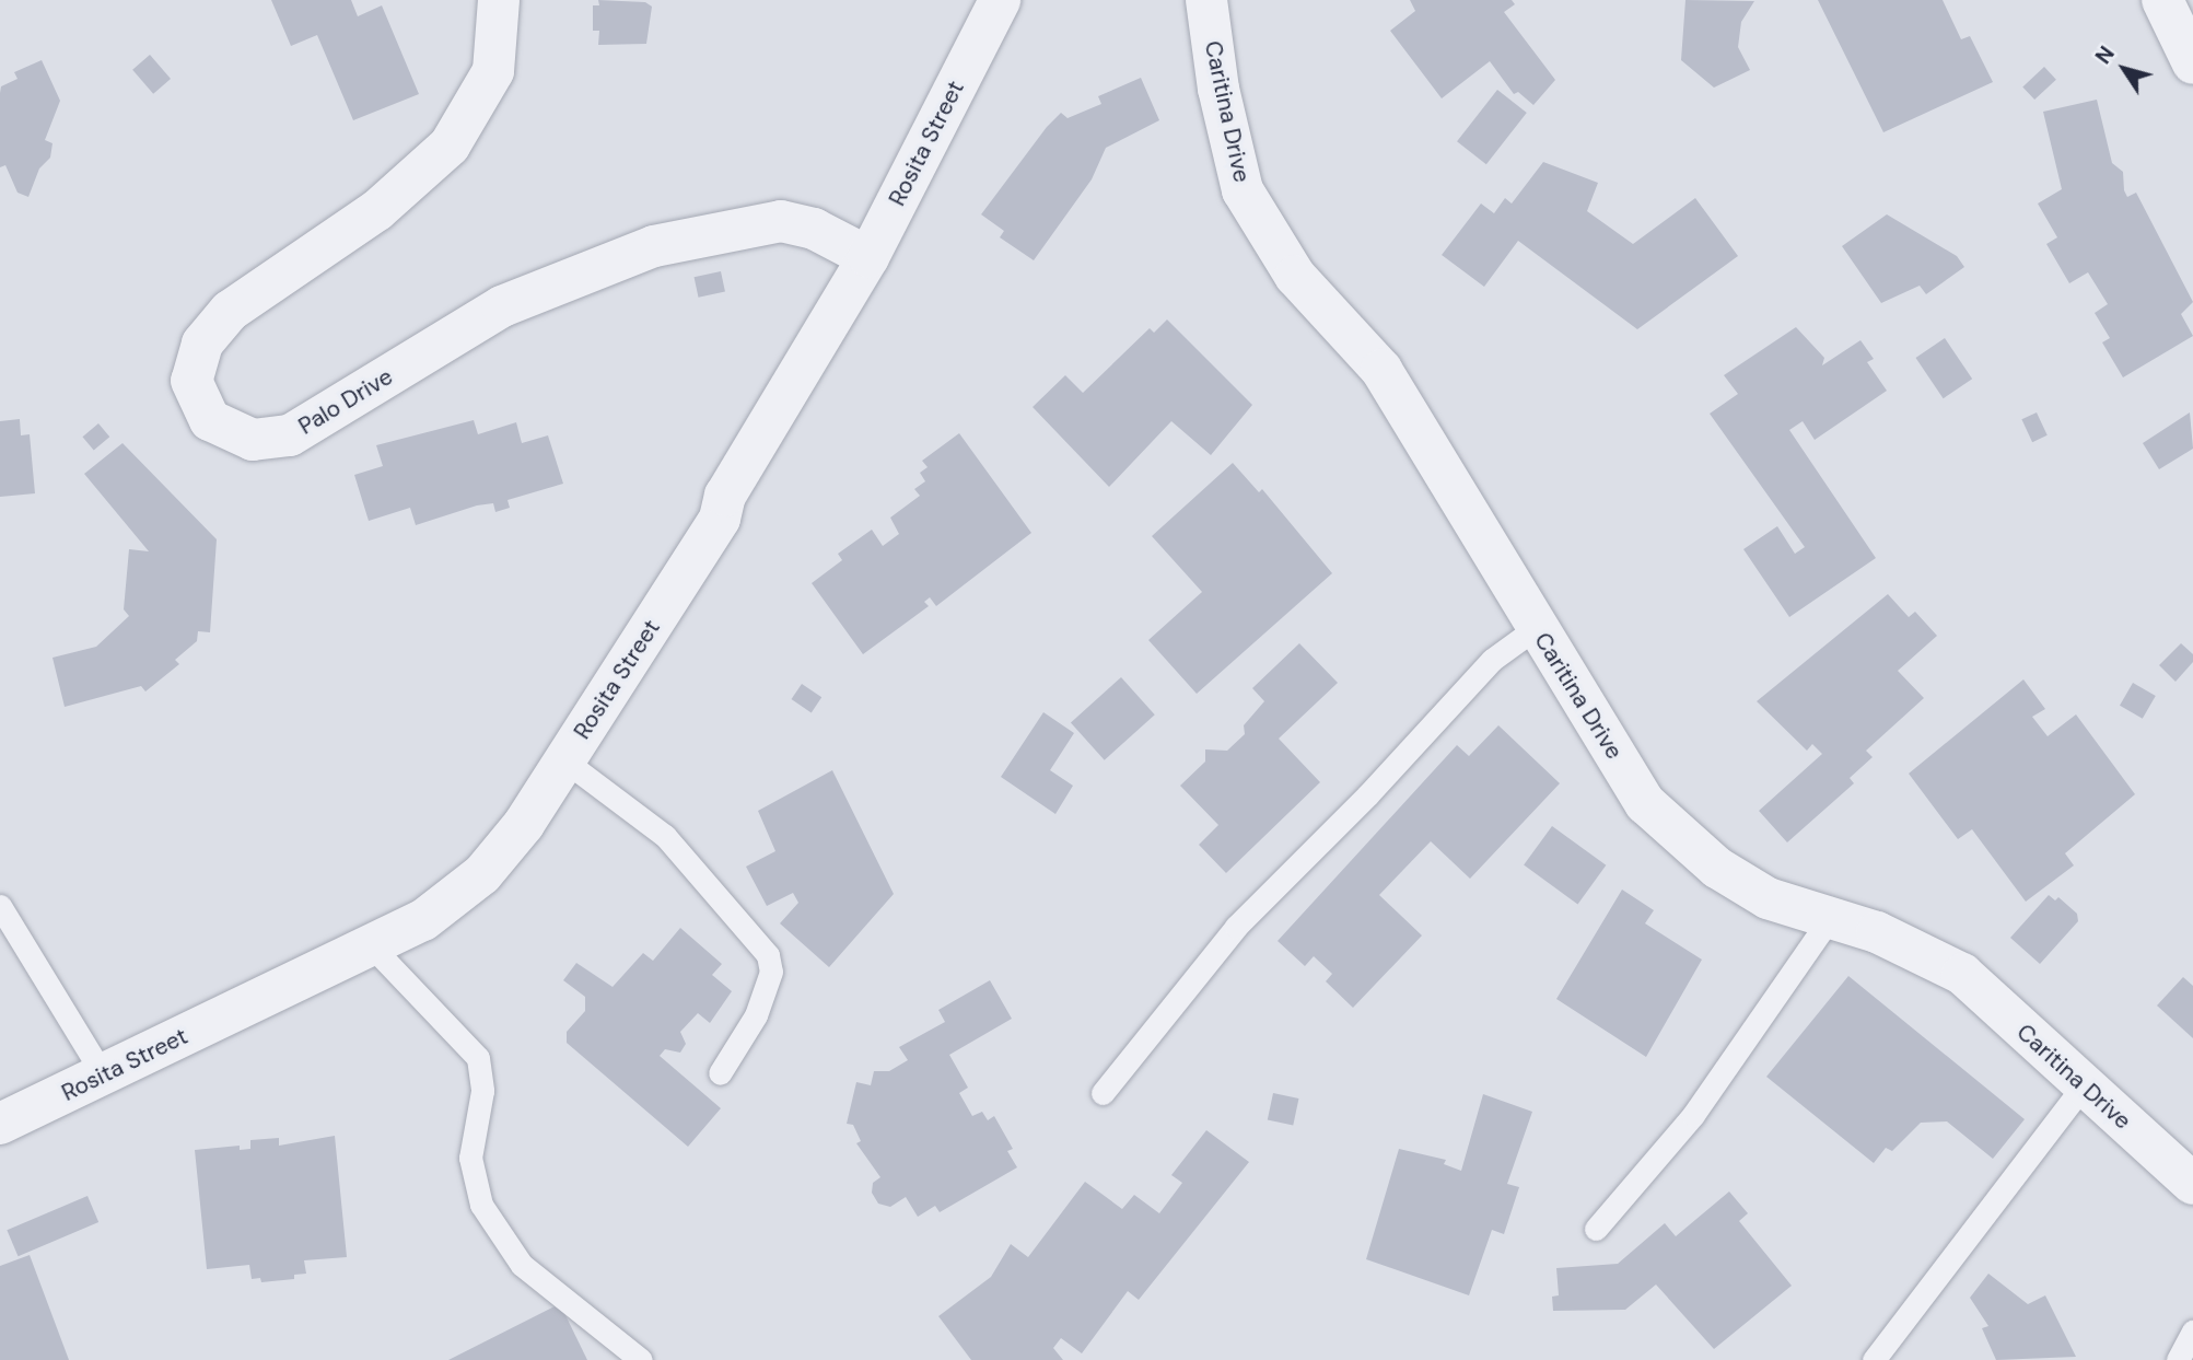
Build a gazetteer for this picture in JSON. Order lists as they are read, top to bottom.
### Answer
{
  "streets": {
    "street": ["Caritina Drive", "Rosita Street", "Palo Drive"]
  },
  "crossings": [
    ["Rosita Street", "Palo Drive"]
  ],
  "north": "top left"
}
